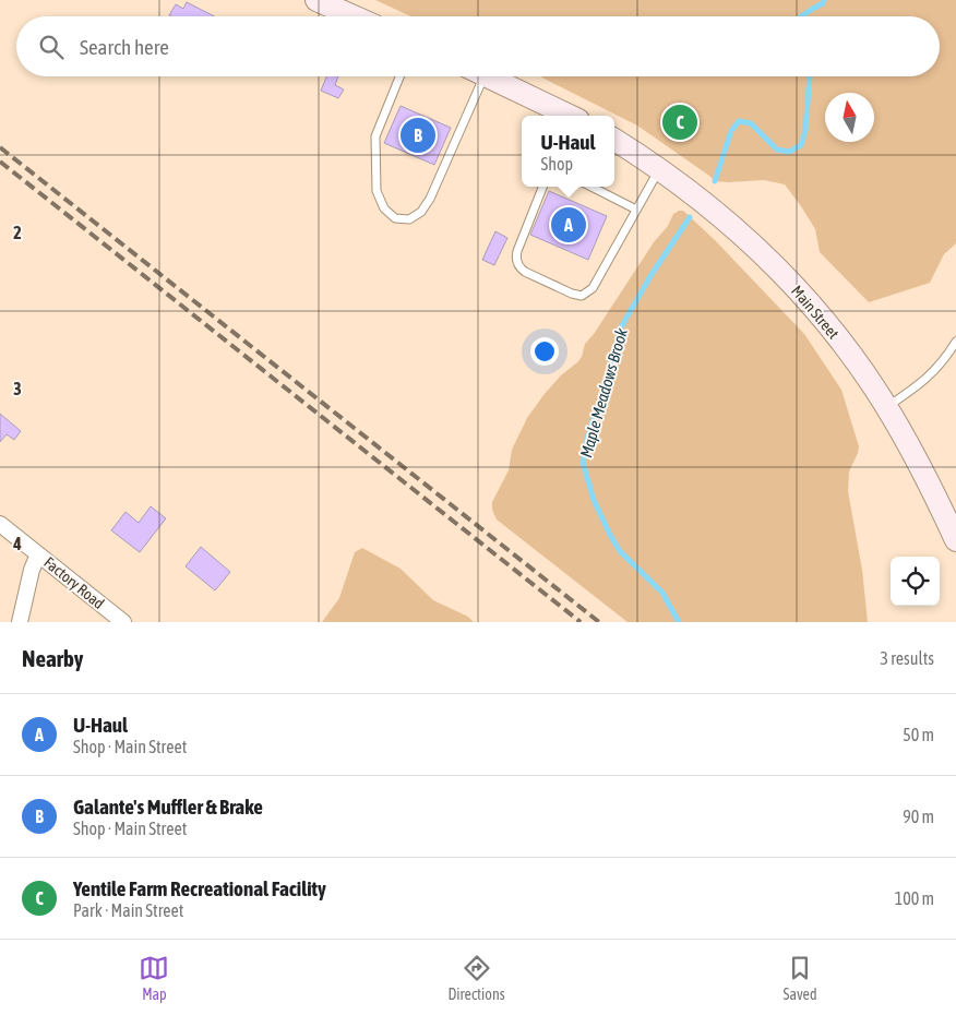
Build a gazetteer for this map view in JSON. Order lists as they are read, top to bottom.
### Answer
{
  "streets": {
    "main road": ["Main Street"],
    "street": ["Factory Road"]
  },
  "water": ["Maple Meadows Brook"],
  "north": "top",
  "page": {
    "search": "Search here",
    "pins": ["C", "B", "A"],
    "popup": ["U-Haul", "Shop"],
    "heading": ["Nearby", "3 results"],
    "list": [
      {
        "mark": "A",
        "name": "U-Haul",
        "note": "Shop · Main Street",
        "value": "50 m"
      },
      {
        "mark": "B",
        "name": "Galante's Muffler & Brake",
        "note": "Shop · Main Street",
        "value": "90 m"
      },
      {
        "mark": "C",
        "name": "Yentile Farm Recreational Facility",
        "note": "Park · Main Street",
        "value": "100 m"
      }
    ],
    "nav": ["Map", "Directions", "Saved"]
  },
  "grid": {
    "rows": ["2", "3", "4"]
  }
}
